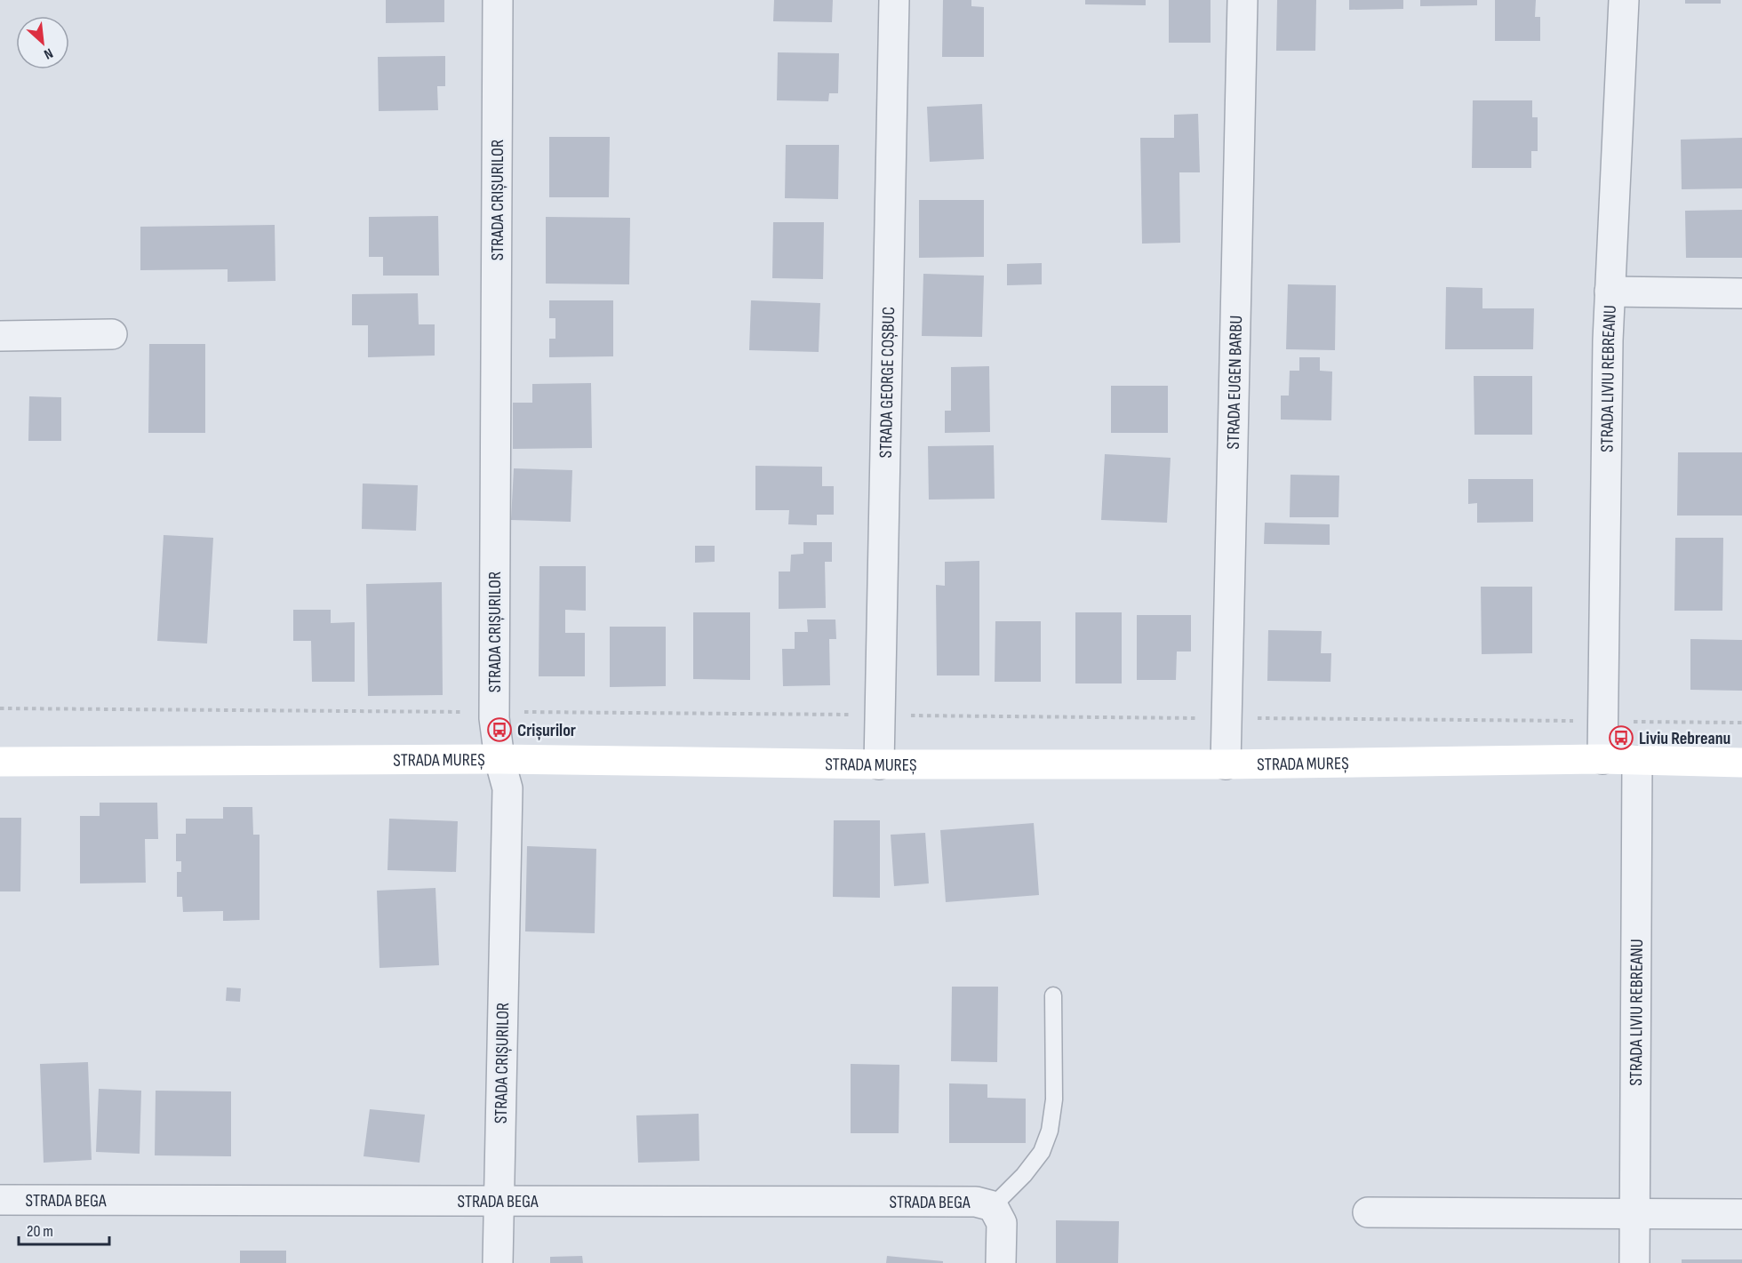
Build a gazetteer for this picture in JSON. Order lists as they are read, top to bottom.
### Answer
{
  "streets": {
    "street": [
      "STRADA CRIȘURILOR",
      "STRADA LIVIU REBREANU",
      "STRADA GEORGE COȘBUC",
      "STRADA EUGEN BARBU",
      "STRADA MUREȘ",
      "STRADA BEGA"
    ]
  },
  "crossings": [
    ["STRADA CRIȘURILOR", "STRADA MUREȘ"],
    ["STRADA CRIȘURILOR", "STRADA BEGA"],
    ["STRADA LIVIU REBREANU", "STRADA MUREȘ"],
    ["STRADA GEORGE COȘBUC", "STRADA MUREȘ"],
    ["STRADA EUGEN BARBU", "STRADA MUREȘ"]
  ],
  "places": {
    "bus stop": ["Crișurilor", "Liviu Rebreanu"]
  },
  "scale_bar": "20 m",
  "north": "bottom right"
}
